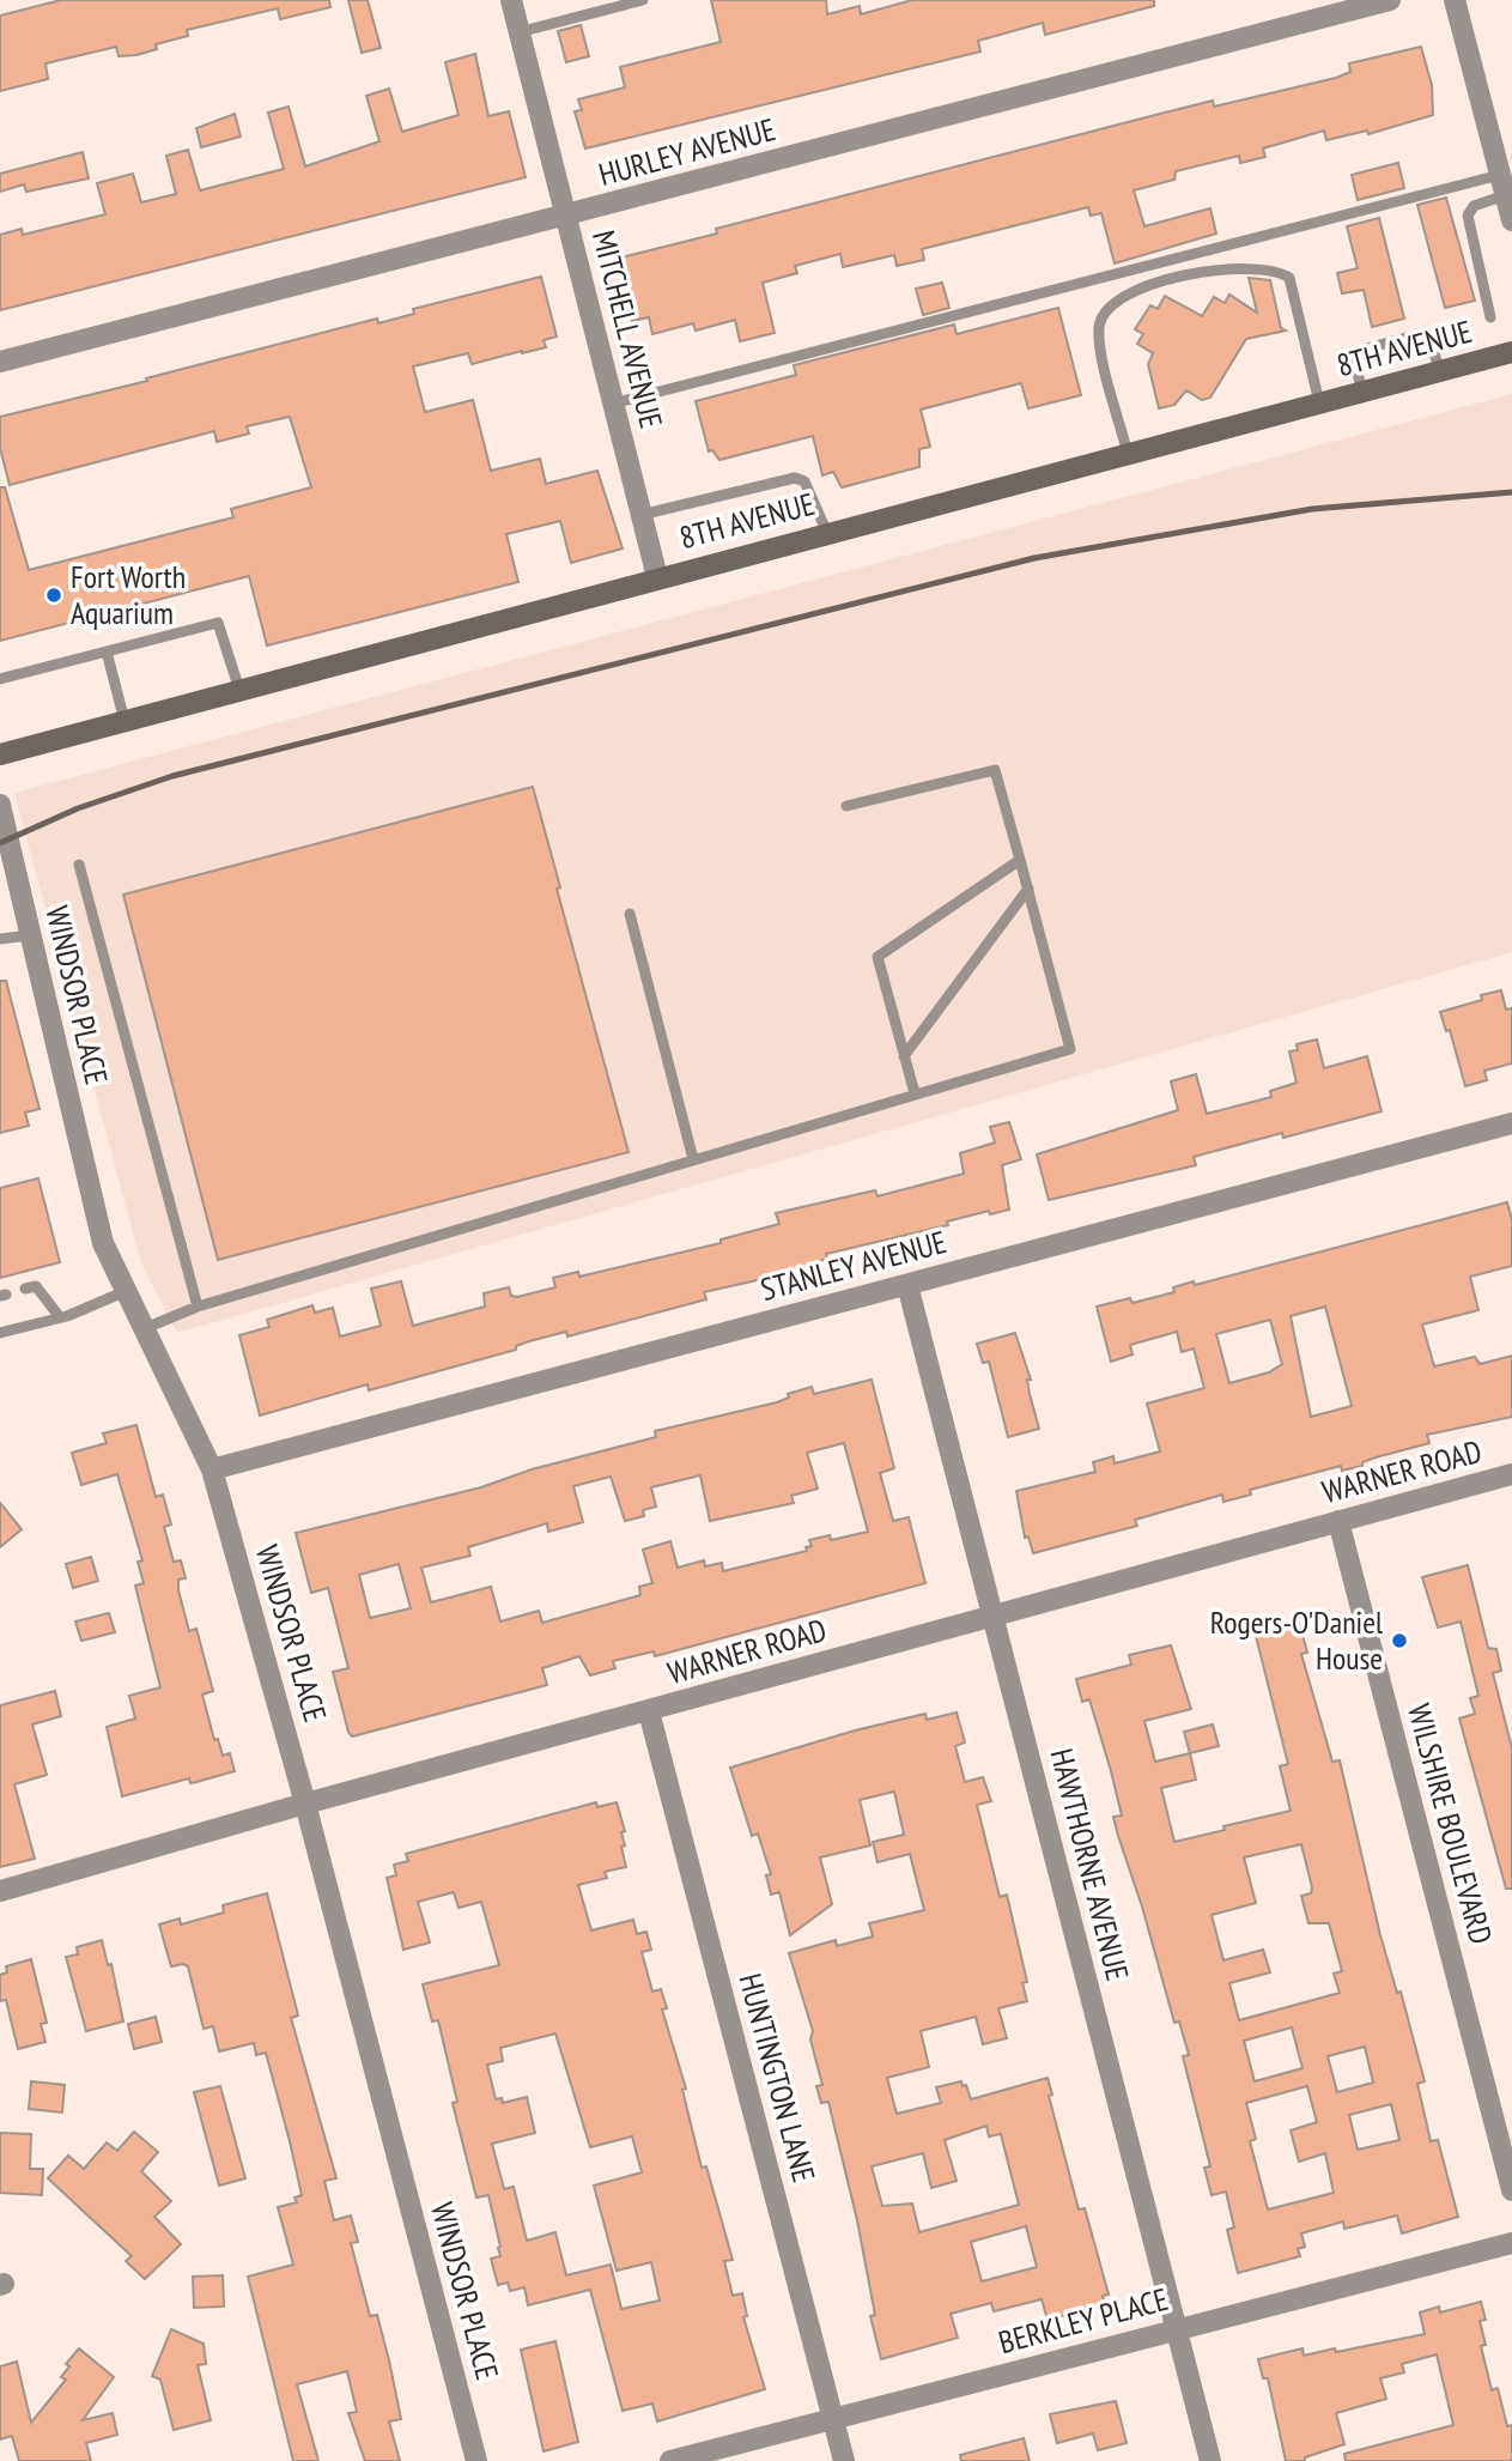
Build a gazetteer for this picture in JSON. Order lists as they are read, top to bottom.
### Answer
{
  "streets": {
    "main road": ["8TH AVENUE"],
    "street": [
      "HURLEY AVENUE",
      "MITCHELL AVENUE",
      "WINDSOR PLACE",
      "STANLEY AVENUE",
      "WARNER ROAD",
      "WILSHIRE BOULEVARD",
      "HAWTHORNE AVENUE",
      "HUNTINGTON LANE",
      "BERKLEY PLACE"
    ]
  },
  "crossings": [
    ["HURLEY AVENUE", "MITCHELL AVENUE"],
    ["MITCHELL AVENUE", "8TH AVENUE"],
    ["WINDSOR PLACE", "STANLEY AVENUE"],
    ["WINDSOR PLACE", "WARNER ROAD"],
    ["STANLEY AVENUE", "HAWTHORNE AVENUE"],
    ["WARNER ROAD", "WILSHIRE BOULEVARD"],
    ["WARNER ROAD", "HAWTHORNE AVENUE"],
    ["WARNER ROAD", "HUNTINGTON LANE"],
    ["HAWTHORNE AVENUE", "BERKLEY PLACE"],
    ["HUNTINGTON LANE", "BERKLEY PLACE"]
  ],
  "places": ["Fort Worth Aquarium", "Rogers-O'Daniel House"]
}
